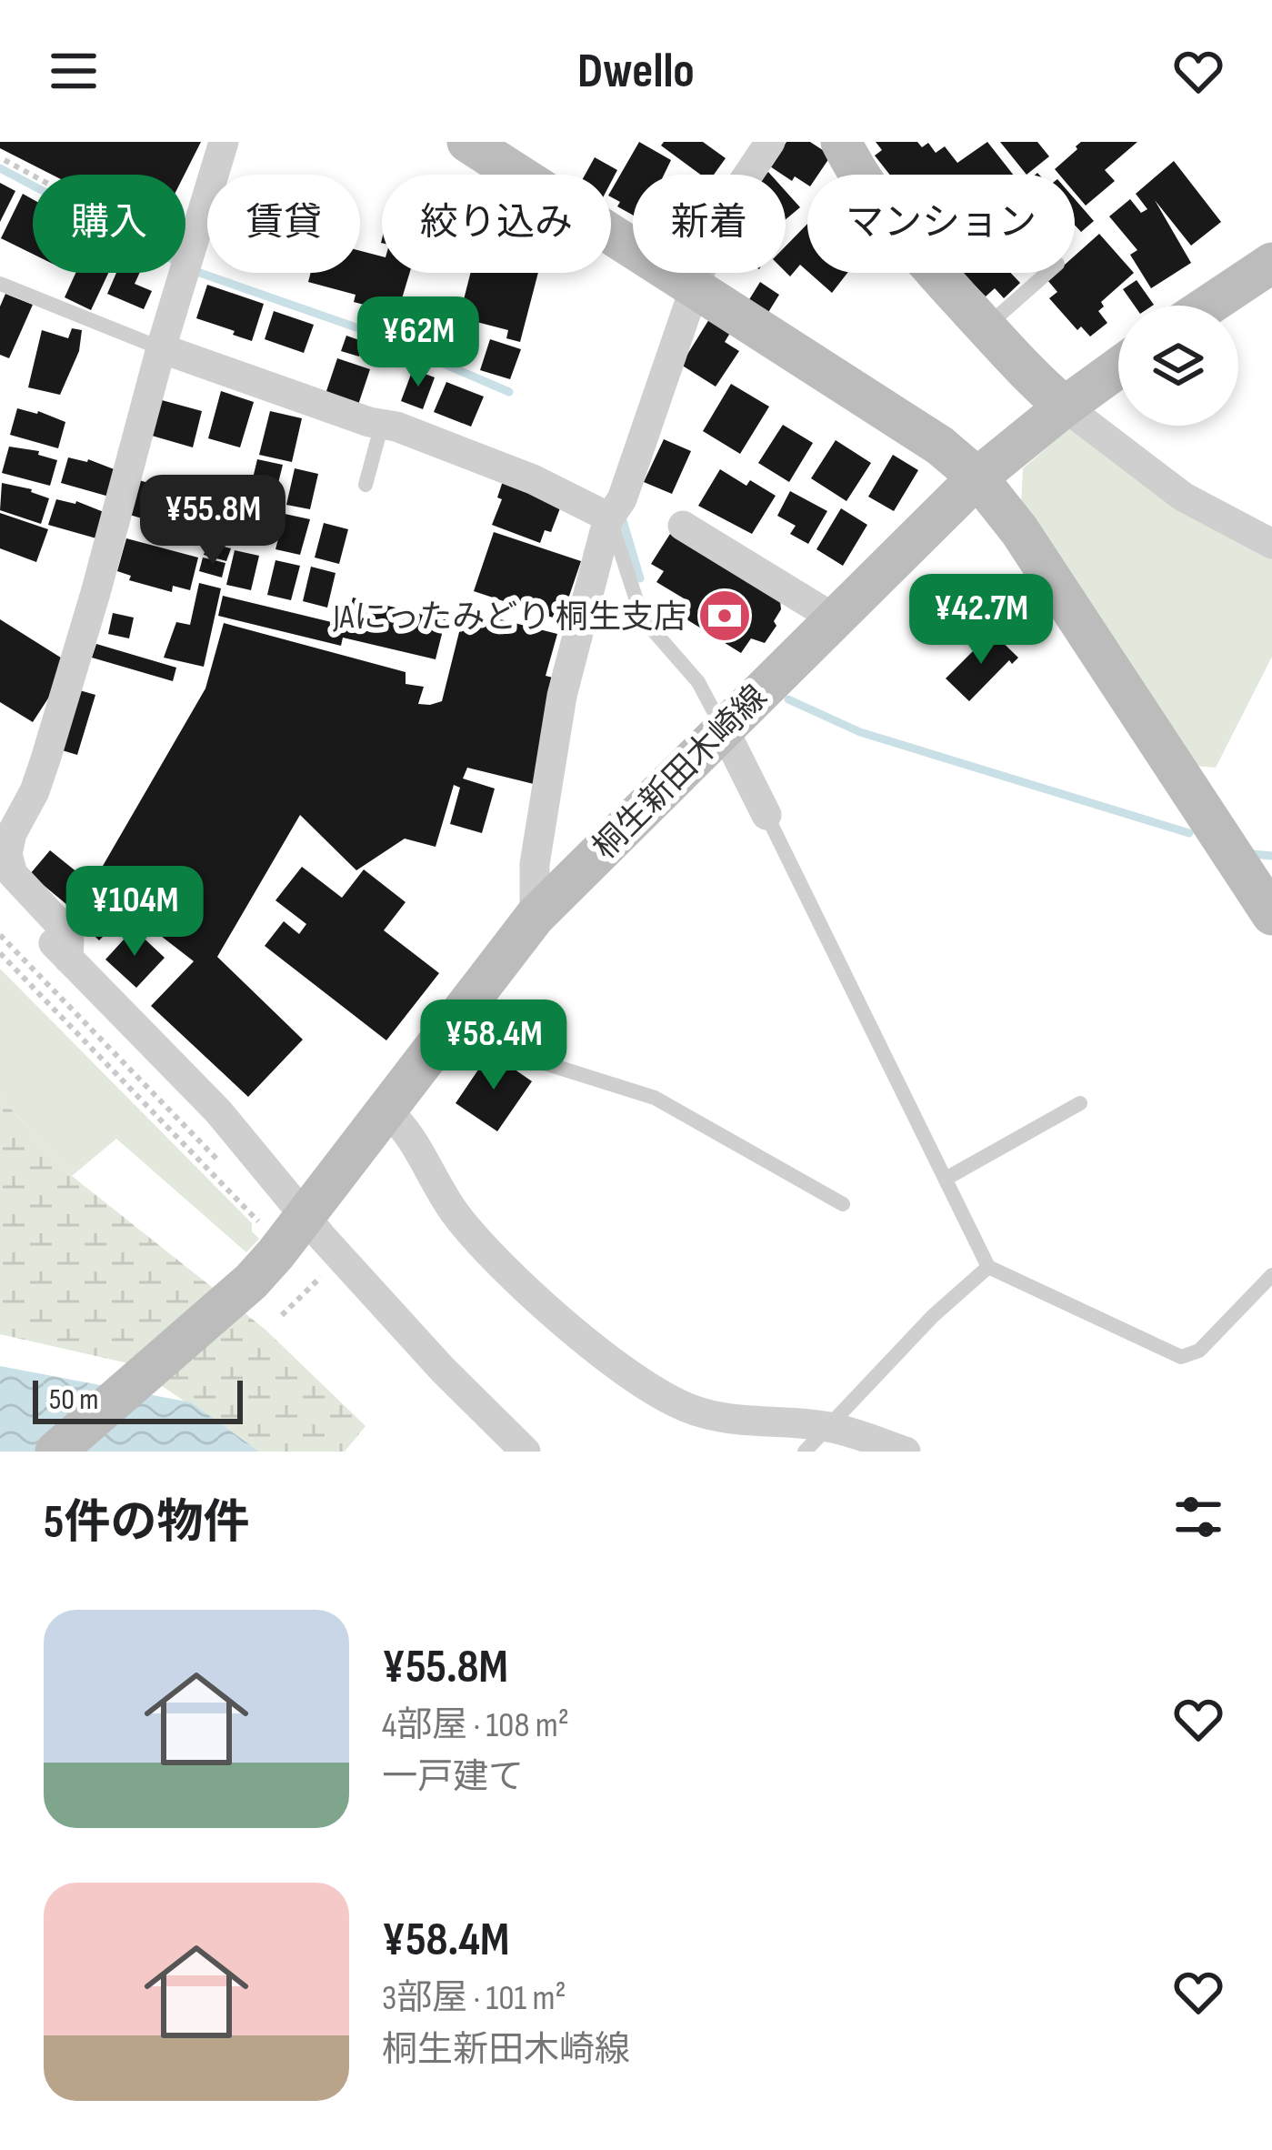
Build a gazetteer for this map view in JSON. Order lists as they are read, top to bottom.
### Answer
{
  "streets": {
    "main road": ["桐生新田木崎線"]
  },
  "places": {
    "bank": ["JAにったみどり 桐生支店"]
  },
  "scale_bar": "50 m",
  "page": {
    "header": "Dwello",
    "chip": [
      "購入",
      "賃貸",
      "絞り込み",
      "新着",
      "マンション"
    ],
    "price": [
      "¥62M",
      "¥55.8M",
      "¥42.7M",
      "¥104M",
      "¥58.4M"
    ],
    "scale": "50 m",
    "heading": "5件の物件",
    "list": [
      {
        "name": "¥55.8M",
        "note": "4部屋 · 108 m² · 一戸建て"
      },
      {
        "name": "¥58.4M",
        "note": "3部屋 · 101 m² · 桐生新田木崎線"
      }
    ]
  }
}
